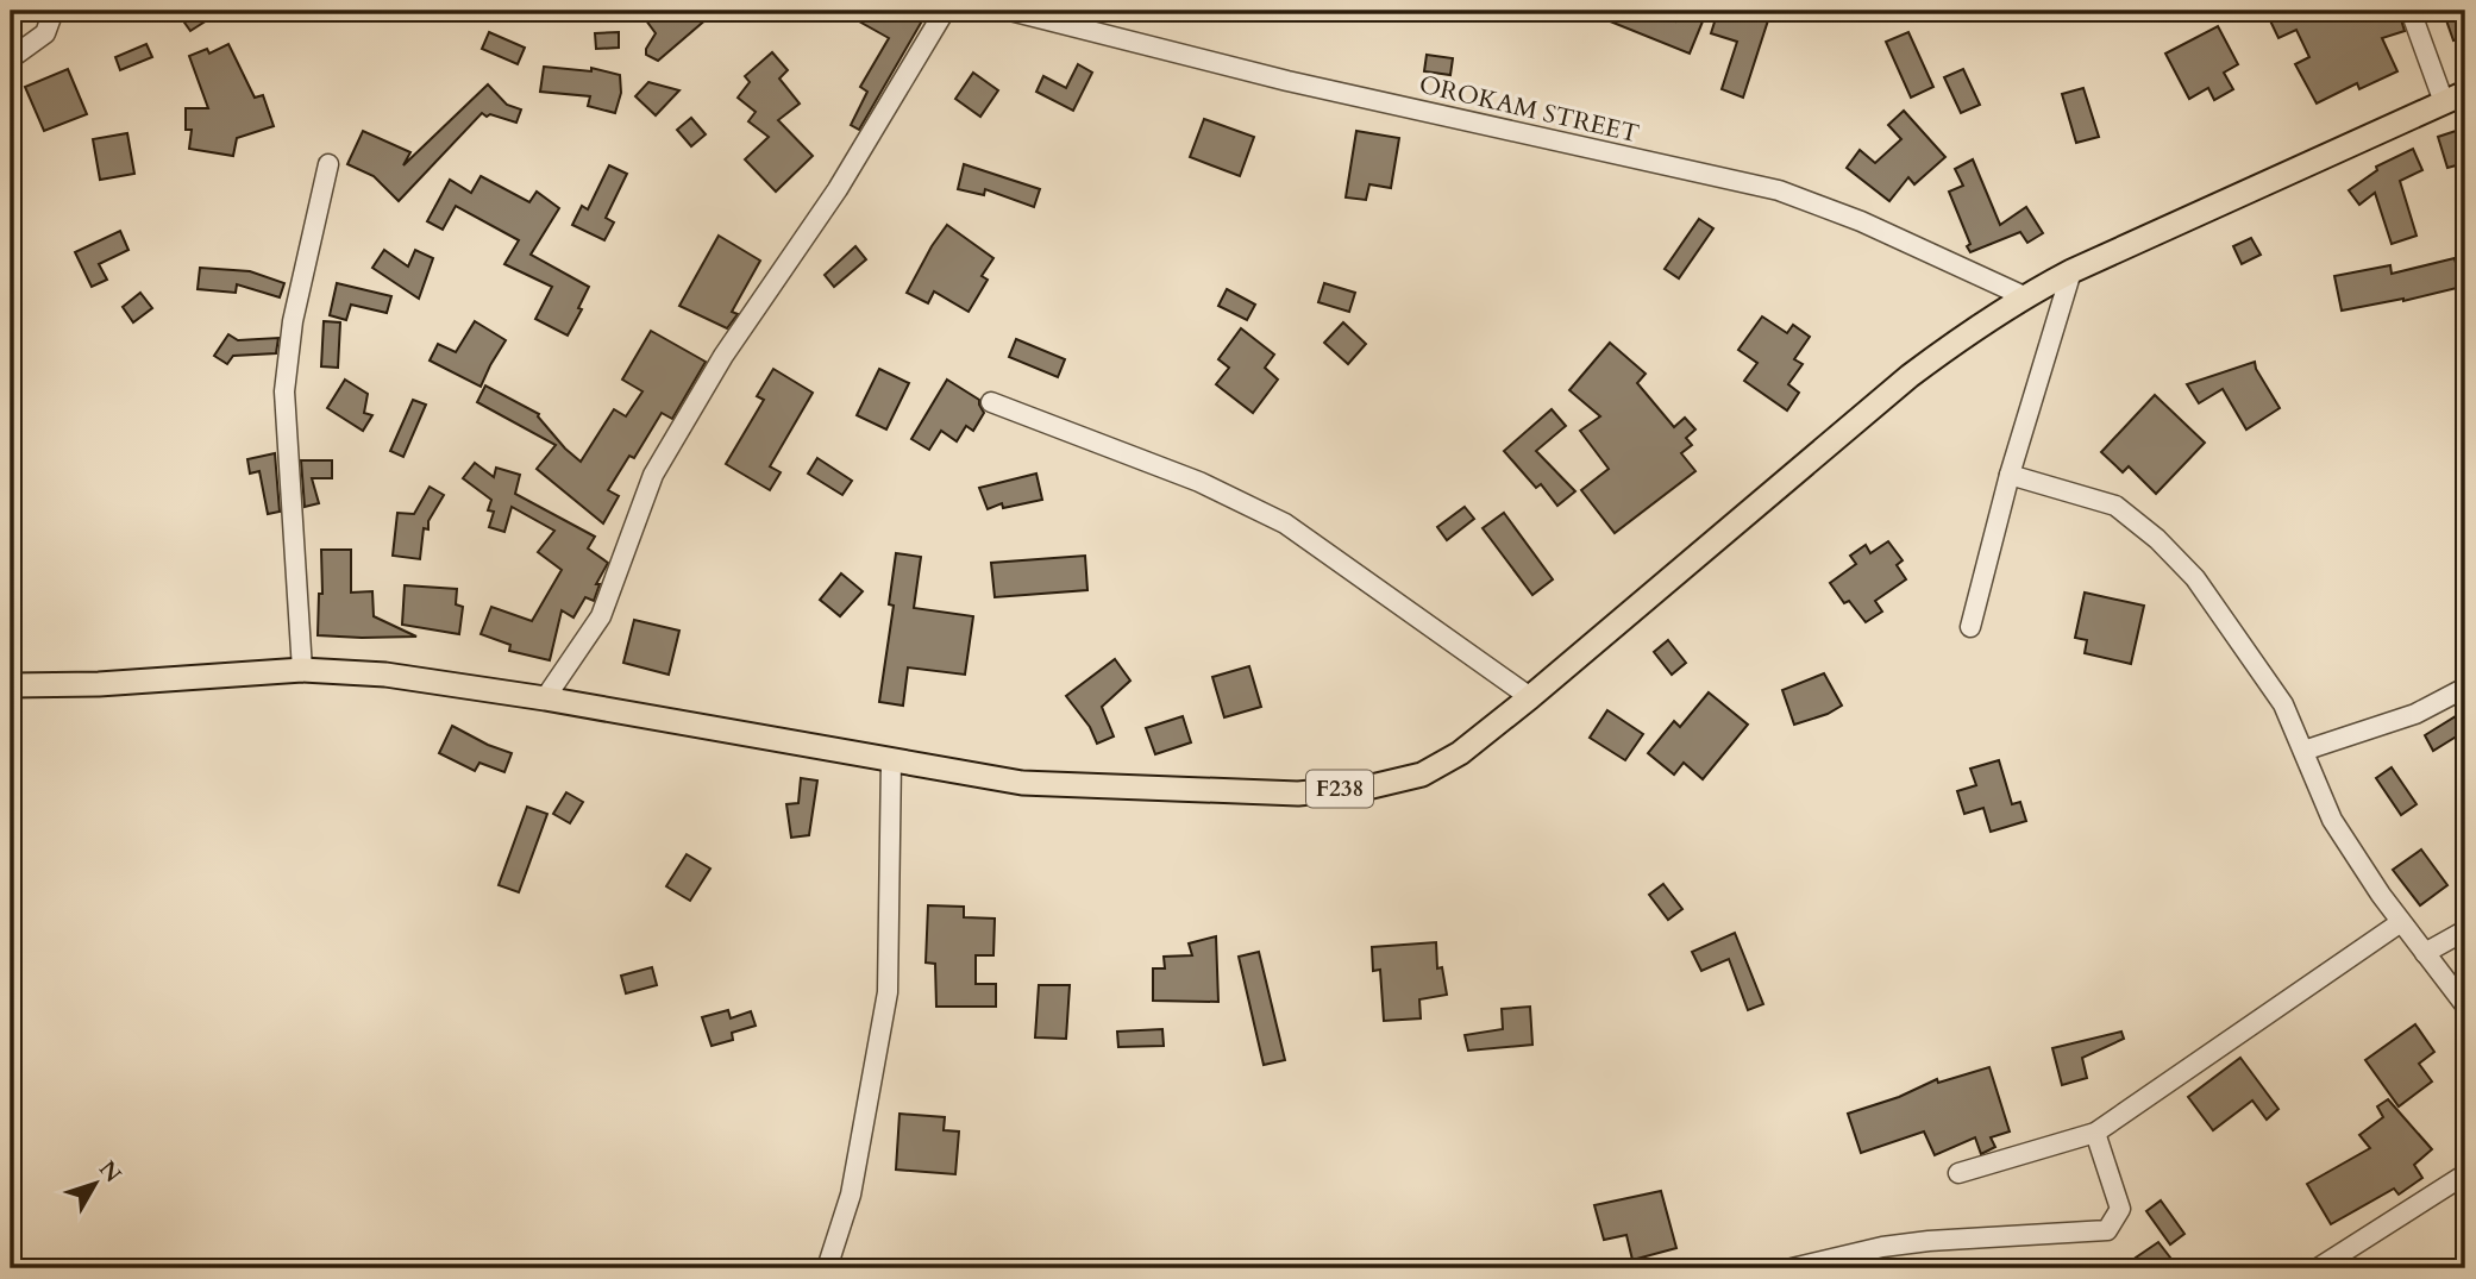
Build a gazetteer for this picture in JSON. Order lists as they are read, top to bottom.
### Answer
{
  "streets": {
    "main road": ["F238"],
    "street": ["OROKAM STREET"]
  },
  "crossings": [
    ["OROKAM STREET", "F238"]
  ],
  "north": "top right"
}
